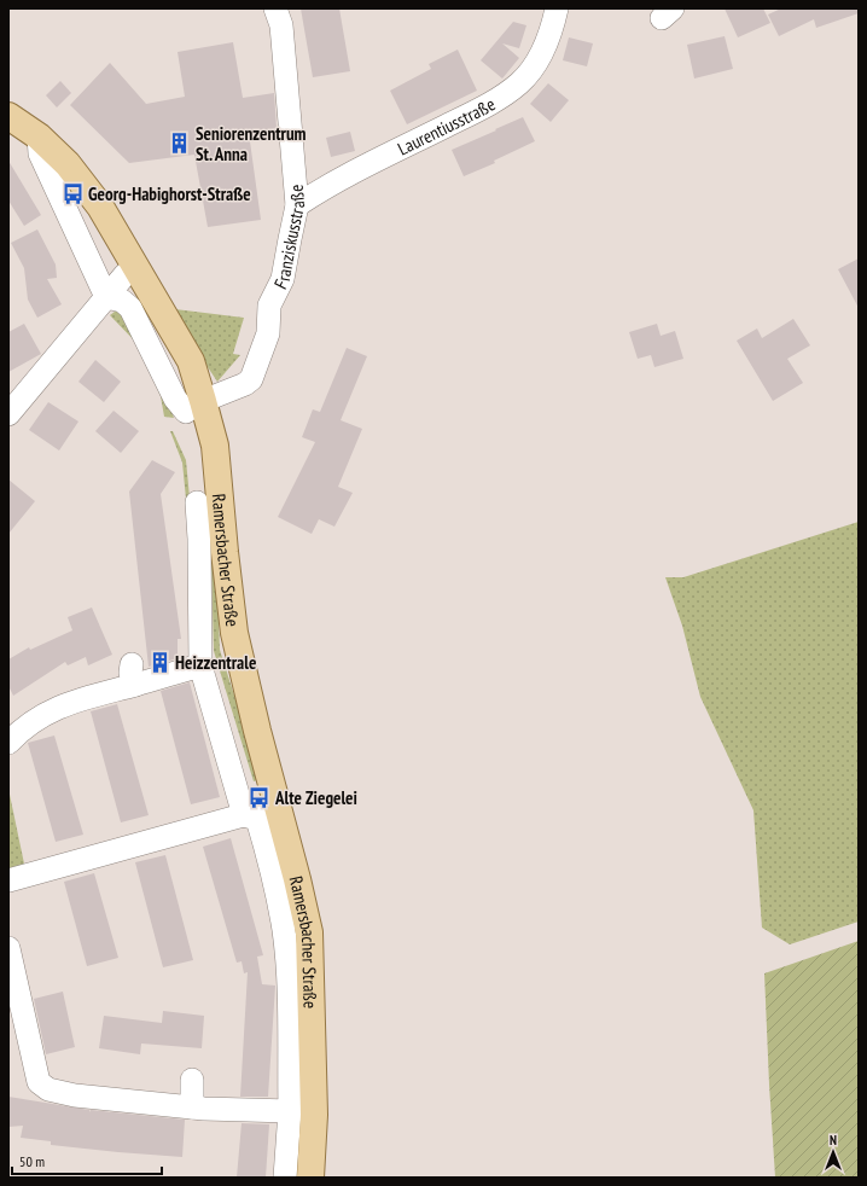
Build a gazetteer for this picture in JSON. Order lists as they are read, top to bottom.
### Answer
{
  "streets": {
    "main road": ["Ramersbacher Straße"],
    "street": ["Laurentiusstraße", "Franziskusstraße"]
  },
  "crossings": [
    ["Laurentiusstraße", "Franziskusstraße"],
    ["Franziskusstraße", "Ramersbacher Straße"]
  ],
  "places": {
    "building": ["Seniorenzentrum St. Anna", "Heizzentrale"],
    "bus stop": ["Georg-Habighorst-Straße", "Alte Ziegelei"]
  },
  "scale_bar": "50 m",
  "north": "top"
}
